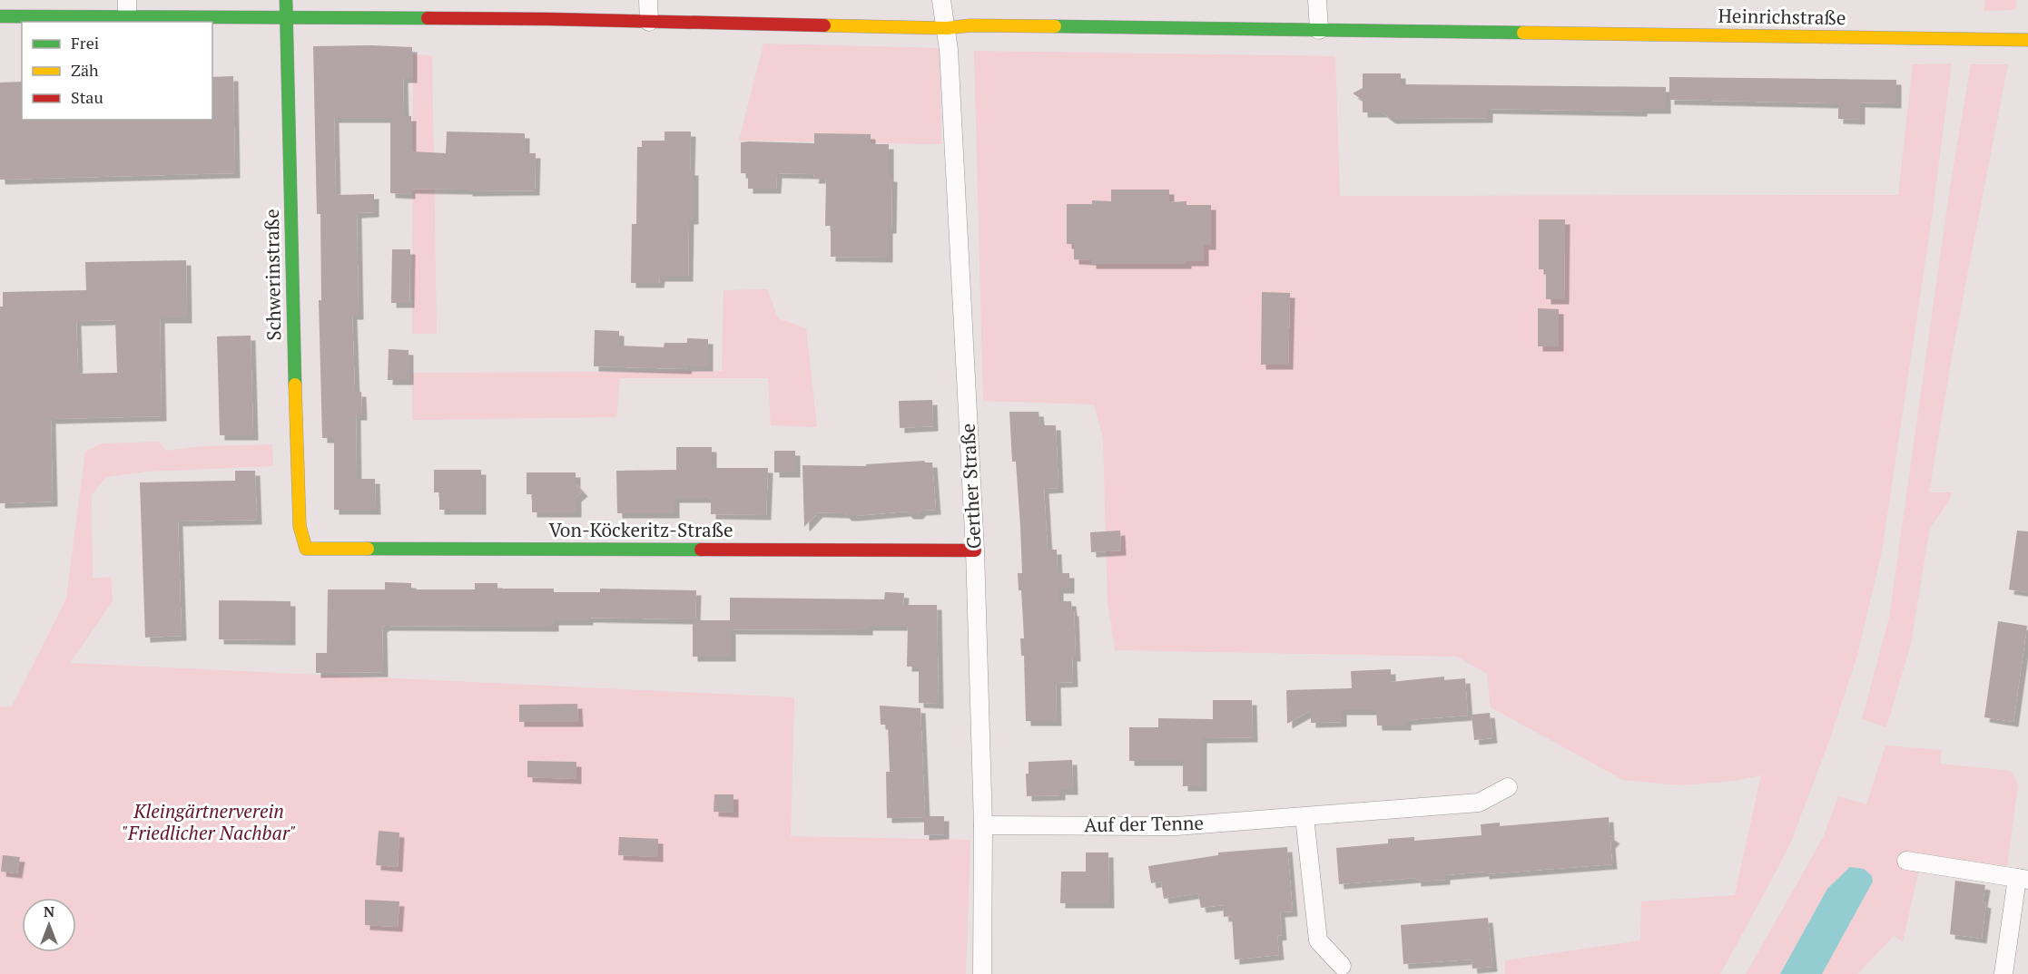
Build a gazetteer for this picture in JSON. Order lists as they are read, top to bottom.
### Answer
{
  "streets": {
    "street": [
      "Heinrichstraße",
      "Schwerinstraße",
      "Gerther Straße",
      "Von-Köckeritz-Straße",
      "Auf der Tenne"
    ]
  },
  "crossings": [
    ["Heinrichstraße", "Schwerinstraße"],
    ["Heinrichstraße", "Gerther Straße"],
    ["Schwerinstraße", "Von-Köckeritz-Straße"],
    ["Gerther Straße", "Von-Köckeritz-Straße"],
    ["Gerther Straße", "Auf der Tenne"]
  ],
  "parks": ["Kleingärtnerverein \"Friedlicher Nachbar\""],
  "legend": ["Frei", "Zäh", "Stau"],
  "north": "top"
}
